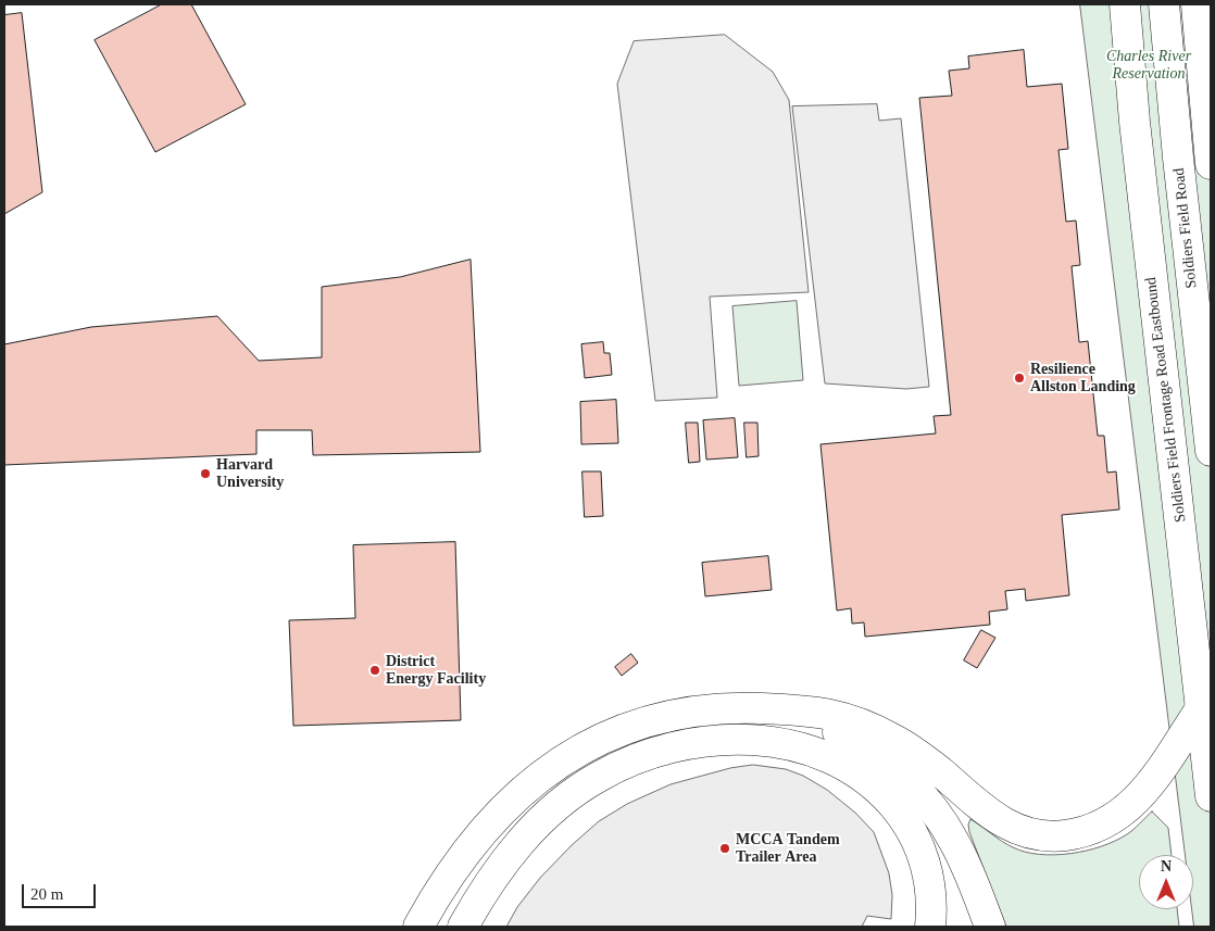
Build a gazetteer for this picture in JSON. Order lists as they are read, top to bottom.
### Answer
{
  "streets": {
    "main road": ["Soldiers Field Road", "Soldiers Field Frontage Road Eastbound"]
  },
  "parks": ["Charles River Reservation"],
  "places": [
    "Resilience Allston Landing",
    "Harvard University",
    "District Energy Facility",
    "MCCA Tandem Trailer Area"
  ],
  "scale_bar": "20 m",
  "north": "top"
}
